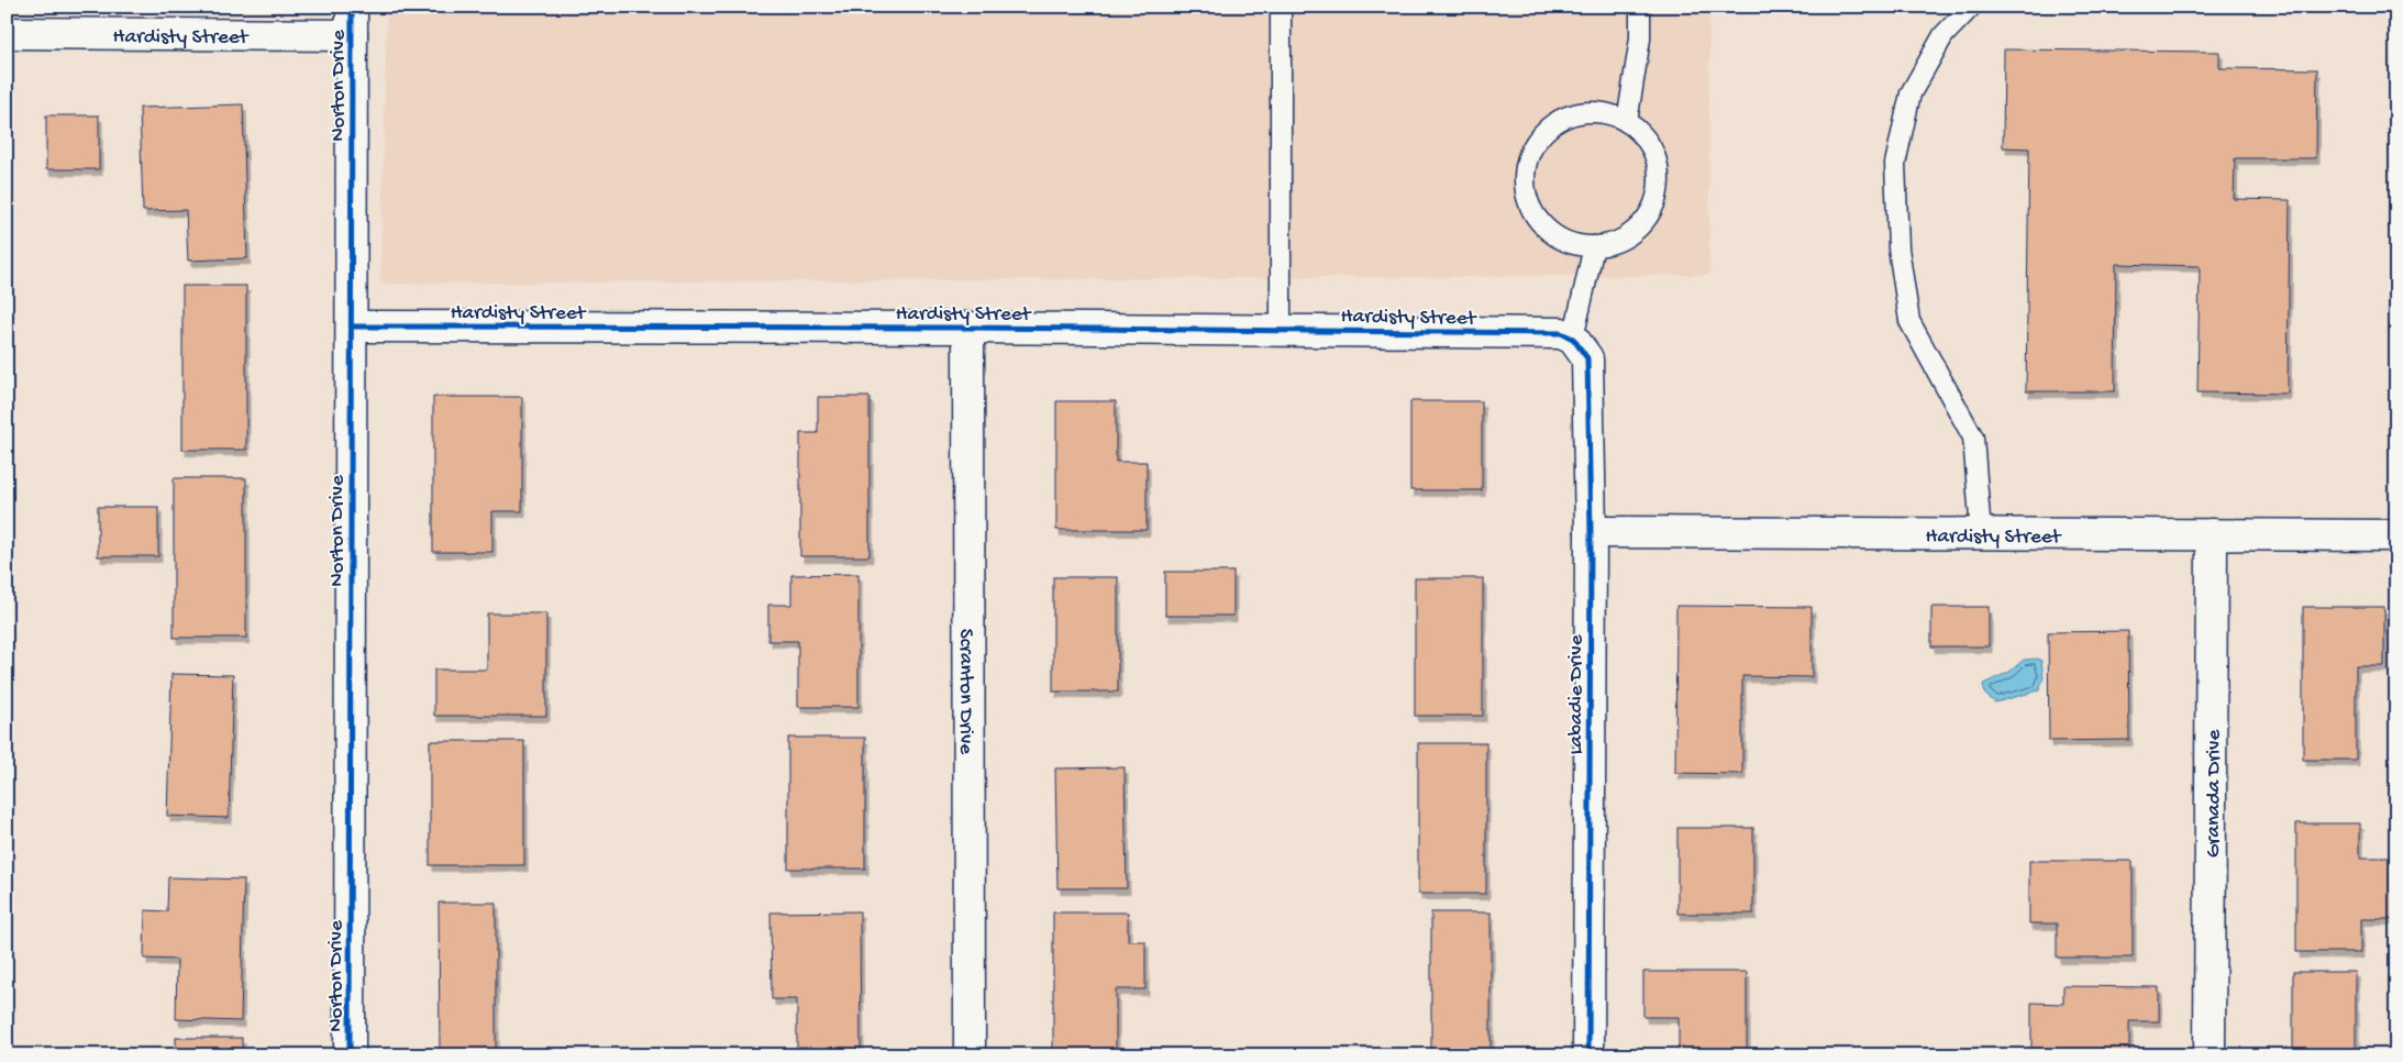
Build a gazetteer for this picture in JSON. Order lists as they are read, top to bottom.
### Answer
{
  "streets": {
    "street": [
      "Hardisty Street",
      "Norton Drive",
      "Scranton Drive",
      "Labadie Drive",
      "Granada Drive"
    ]
  },
  "crossings": [
    ["Hardisty Street", "Norton Drive"],
    ["Hardisty Street", "Scranton Drive"],
    ["Hardisty Street", "Labadie Drive"],
    ["Hardisty Street", "Granada Drive"]
  ]
}
